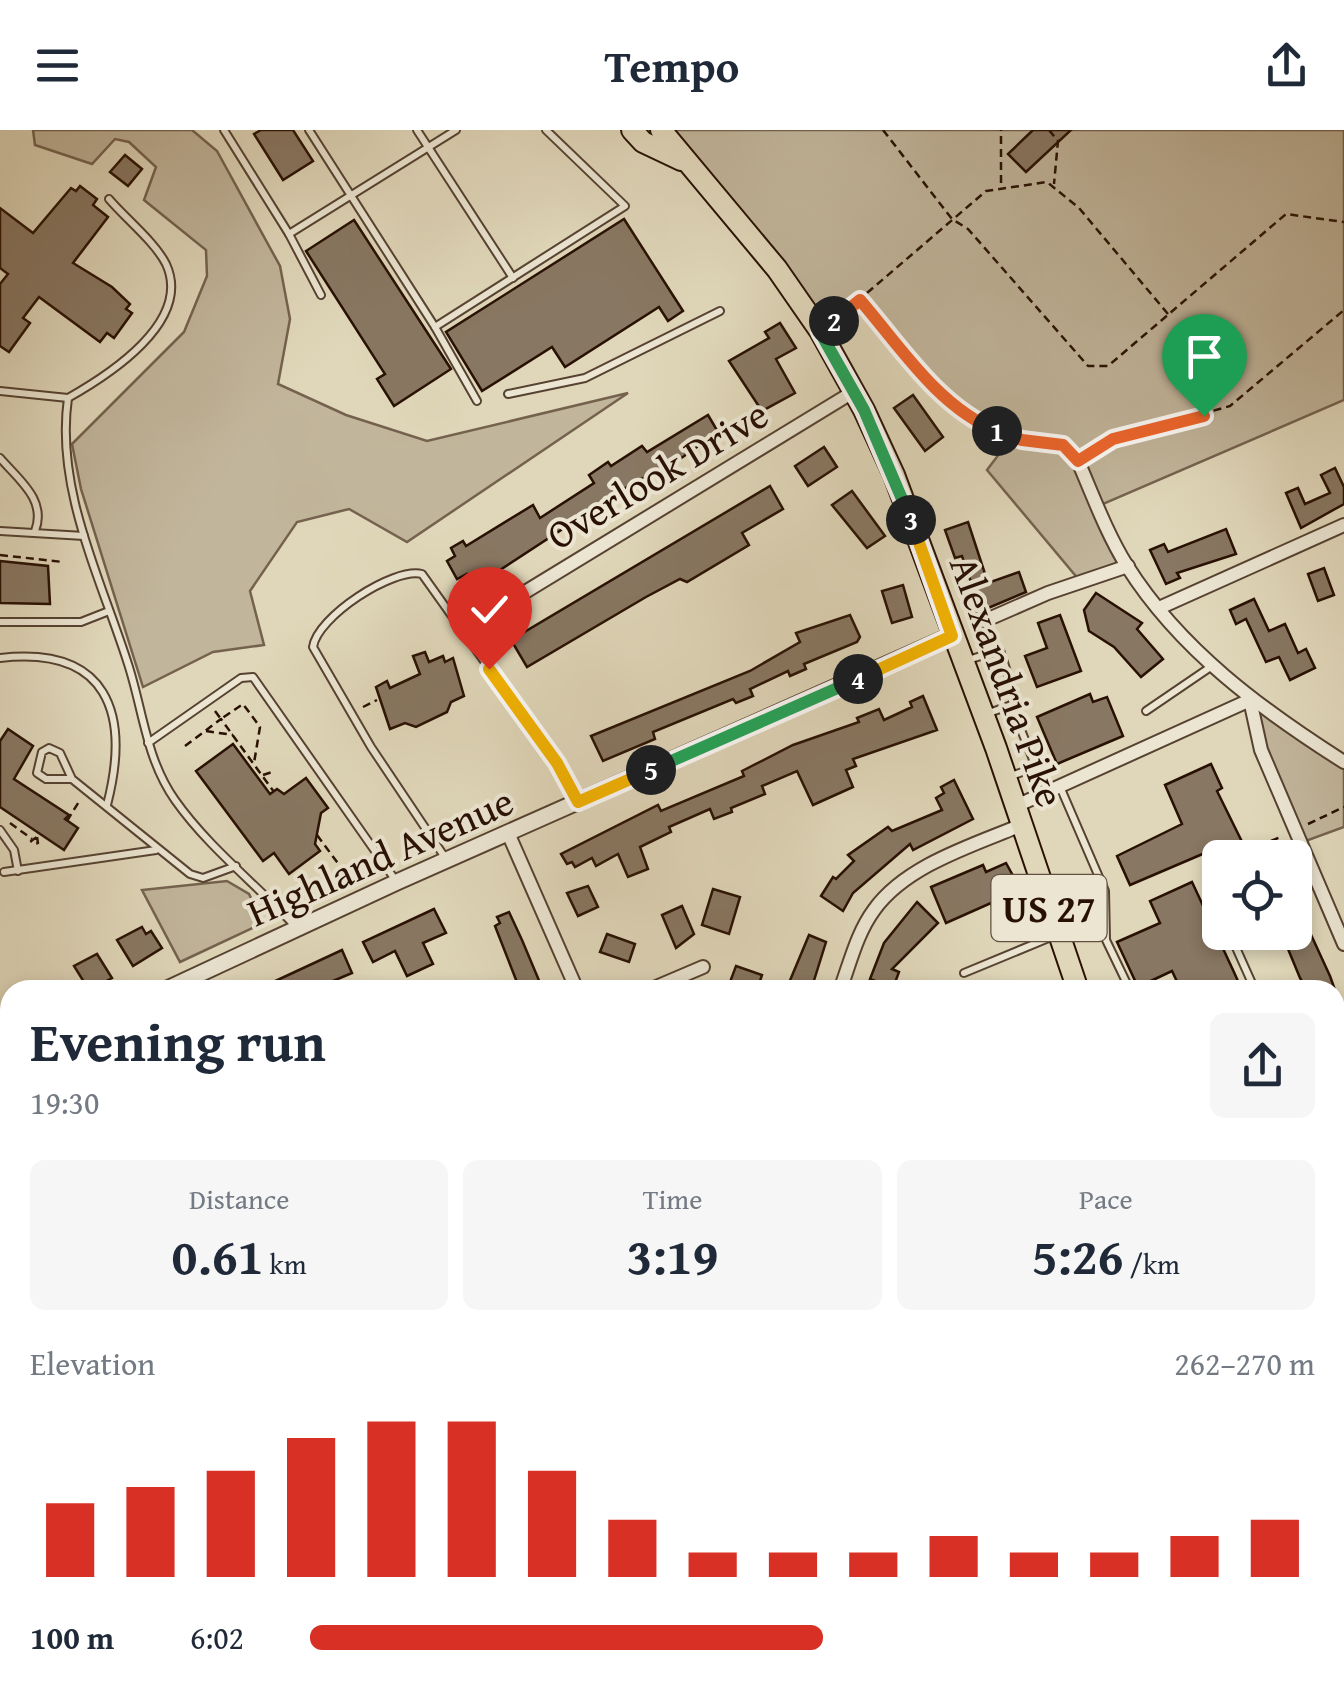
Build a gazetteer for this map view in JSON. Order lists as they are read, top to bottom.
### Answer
{
  "streets": {
    "main road": ["Alexandria Pike", "US 27"],
    "street": ["Overlook Drive", "Highland Avenue"]
  },
  "crossings": [
    ["Overlook Drive", "Alexandria Pike"],
    ["Alexandria Pike", "Highland Avenue"]
  ],
  "page": {
    "header": "Tempo",
    "pins": [
      "2",
      "1",
      "3",
      "4",
      "5"
    ],
    "heading": ["Evening run", "19:30"],
    "stats": [
      ["Distance", "0.61 km"],
      ["Time", "3:19"],
      ["Pace", "5:26 /km"]
    ],
    "chart": ["Elevation", "262–270 m"],
    "list": [
      {
        "name": "100 m",
        "note": "6:02"
      }
    ]
  }
}
